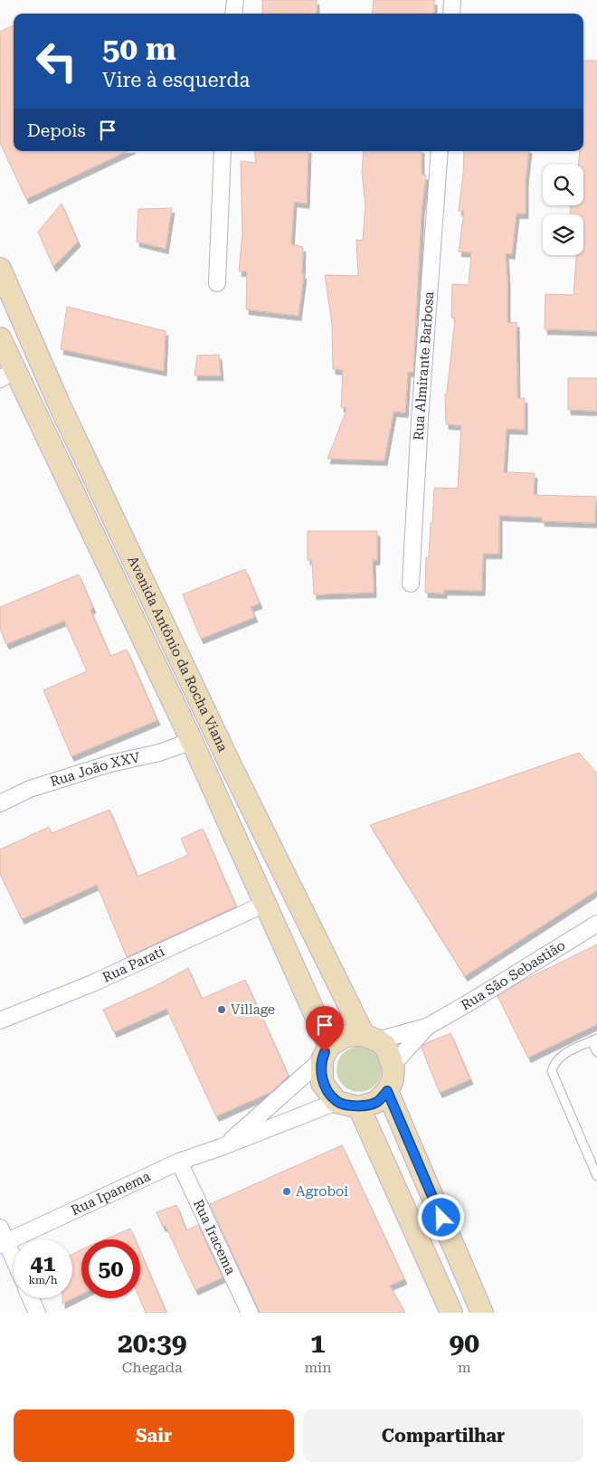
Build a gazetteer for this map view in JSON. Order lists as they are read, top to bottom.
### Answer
{
  "streets": {
    "main road": ["Avenida Antônio da Rocha Viana"],
    "street": [
      "Rua Almirante Barbosa",
      "Rua João XXV",
      "Rua Parati",
      "Rua São Sebastião",
      "Rua Ipanema",
      "Rua Iracema"
    ]
  },
  "crossings": [
    ["Avenida Antônio da Rocha Viana", "Rua João XXV"],
    ["Avenida Antônio da Rocha Viana", "Rua Parati"],
    ["Avenida Antônio da Rocha Viana", "Rua São Sebastião"],
    ["Avenida Antônio da Rocha Viana", "Rua Ipanema"],
    ["Rua São Sebastião", "Rua Ipanema"],
    ["Rua Ipanema", "Rua Iracema"]
  ],
  "places": ["Village", "Agroboi"],
  "page": {
    "turn": ["50 m", "Vire à esquerda"],
    "then": "Depois",
    "speed": "41 km/h",
    "limit": "50",
    "eta": [
      "20:39",
      "Chegada",
      "1",
      "min",
      "90",
      "m"
    ],
    "buttons": ["Sair", "Compartilhar"]
  }
}
